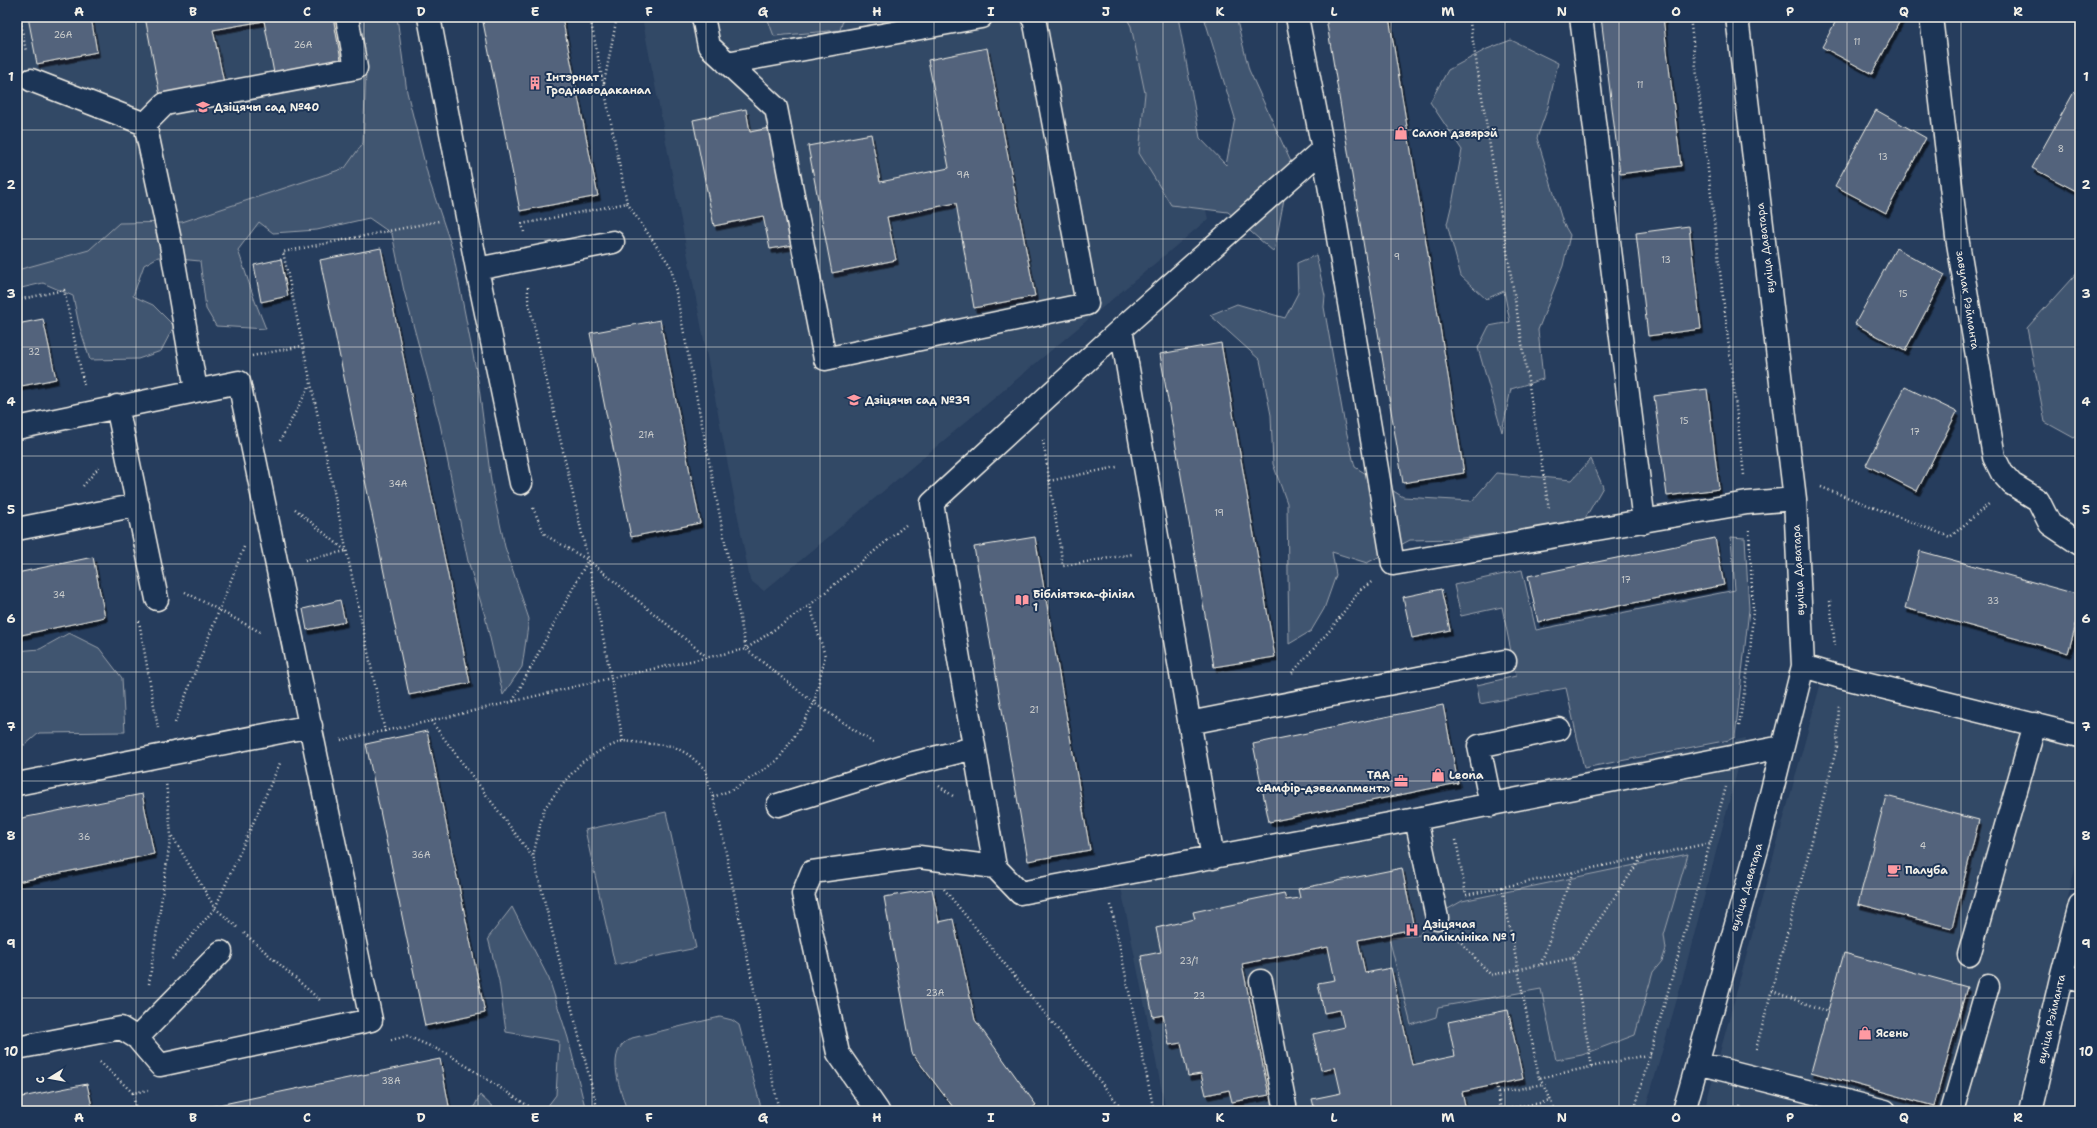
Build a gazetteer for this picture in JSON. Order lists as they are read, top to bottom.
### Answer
{
  "streets": {
    "street": ["вуліца Даватара", "завулак Рэйманта", "вуліца Рэйманта"]
  },
  "places": {
    "building": ["Інтэрнат Гроднаводаканал"],
    "school or university": ["Дзіцячы сад №40", "Дзіцячы сад №39"],
    "shop": ["Салон дзвярэй", "Leona", "Ясень"],
    "library": ["Бібліятэка-філіял 1"],
    "office": ["ТАА «Амфір-дэвелапмент»"],
    "cafe": ["Палуба"],
    "hospital": ["Дзіцячая паліклініка № 1"]
  },
  "house_numbers": [
    "26А",
    "11",
    "26А",
    "11",
    "8",
    "13",
    "9А",
    "9",
    "13",
    "15",
    "32",
    "15",
    "17",
    "21А",
    "34А",
    "19",
    "17",
    "34",
    "33",
    "21",
    "36",
    "4",
    "36А",
    "23/1",
    "23А",
    "23",
    "38А"
  ],
  "north": "left",
  "grid": {
    "columns": [
      "A",
      "B",
      "C",
      "D",
      "E",
      "F",
      "G",
      "H",
      "I",
      "J",
      "K",
      "L",
      "M",
      "N",
      "O",
      "P",
      "Q",
      "R"
    ],
    "rows": [
      "1",
      "2",
      "3",
      "4",
      "5",
      "6",
      "7",
      "8",
      "9",
      "10"
    ]
  }
}
